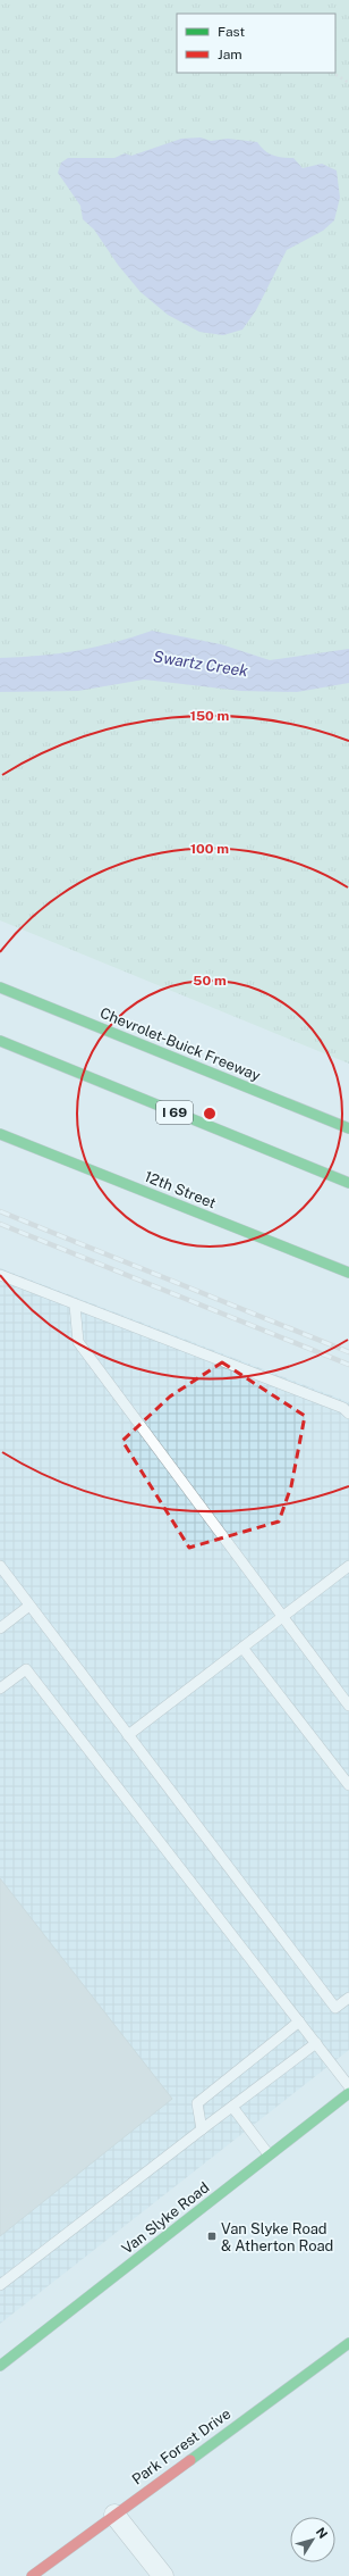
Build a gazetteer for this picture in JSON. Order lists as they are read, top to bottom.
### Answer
{
  "streets": {
    "main road": [
      "Chevrolet-Buick Freeway",
      "I 69",
      "12th Street",
      "Van Slyke Road",
      "Park Forest Drive"
    ]
  },
  "water": ["Swartz Creek"],
  "places": {
    "transit": ["Van Slyke Road & Atherton Road"]
  },
  "legend": ["Fast", "Jam"],
  "north": "top right",
  "rings": ["150 m", "100 m", "50 m"]
}
